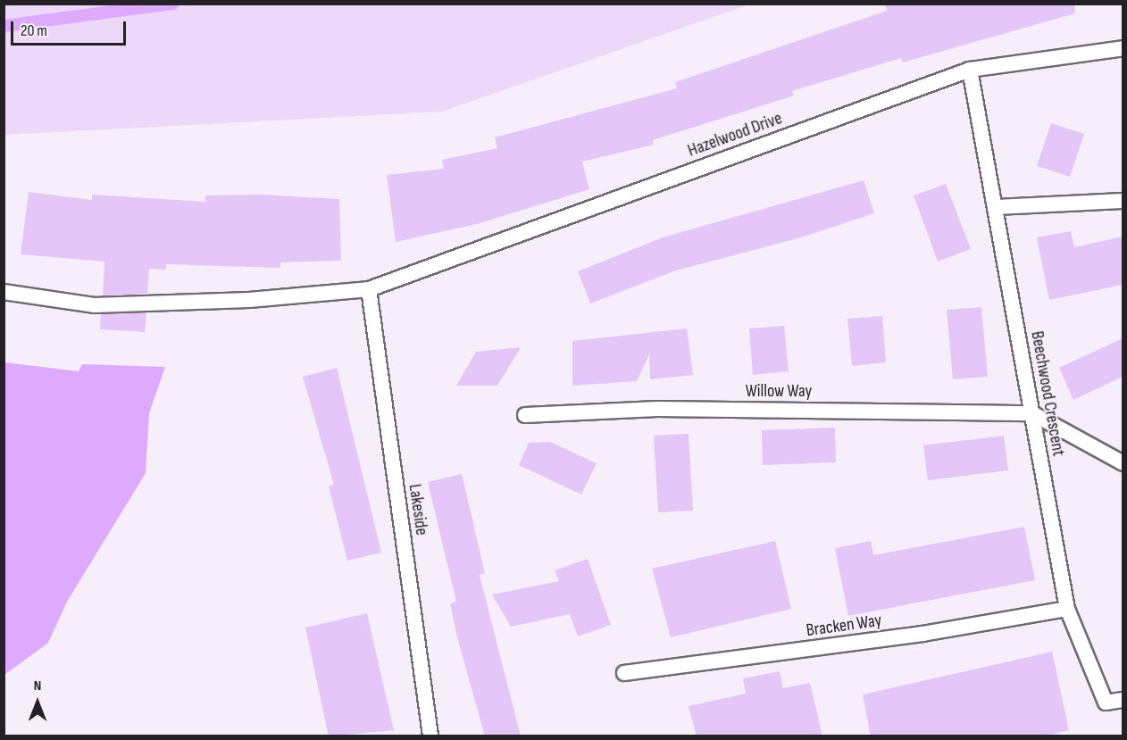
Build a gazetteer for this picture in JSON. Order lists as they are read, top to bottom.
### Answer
{
  "streets": {
    "lane": [
      "Hazelwood Drive",
      "Willow Way",
      "Beechwood Crescent",
      "Lakeside",
      "Bracken Way"
    ]
  },
  "crossings": [
    ["Hazelwood Drive", "Beechwood Crescent"],
    ["Hazelwood Drive", "Lakeside"],
    ["Willow Way", "Beechwood Crescent"],
    ["Beechwood Crescent", "Bracken Way"]
  ],
  "scale_bar": "20 m",
  "north": "top"
}
